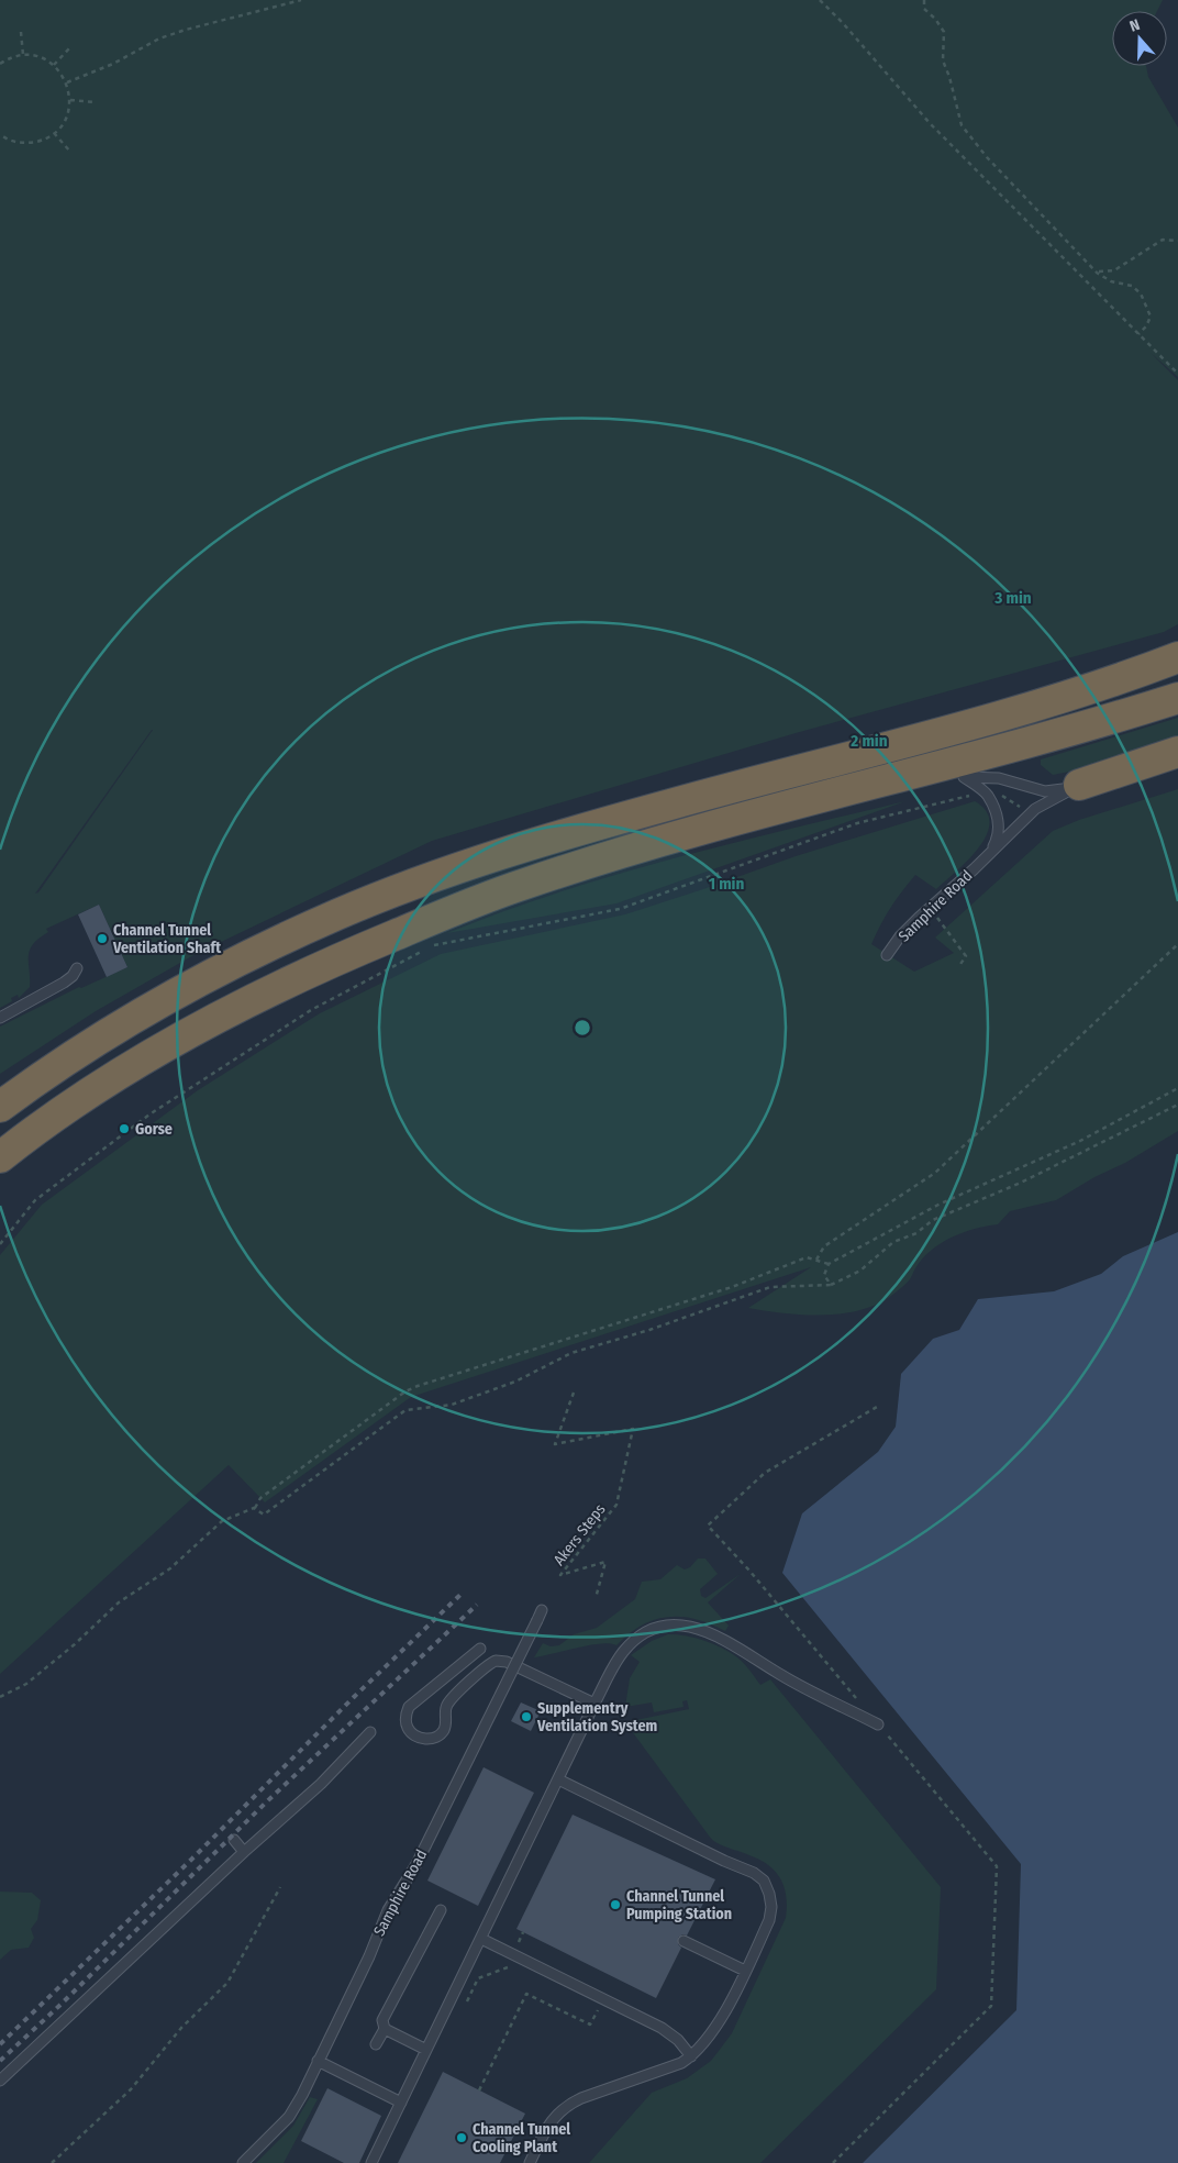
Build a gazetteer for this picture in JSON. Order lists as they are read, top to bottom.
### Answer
{
  "streets": {
    "lane": ["Samphire Road"],
    "path": ["Akers Steps"]
  },
  "places": [
    "Channel Tunnel Ventilation Shaft",
    "Gorse",
    "Supplementry Ventilation System",
    "Channel Tunnel Pumping Station",
    "Channel Tunnel Cooling Plant"
  ],
  "north": "top",
  "rings": ["3 min", "2 min", "1 min"]
}
